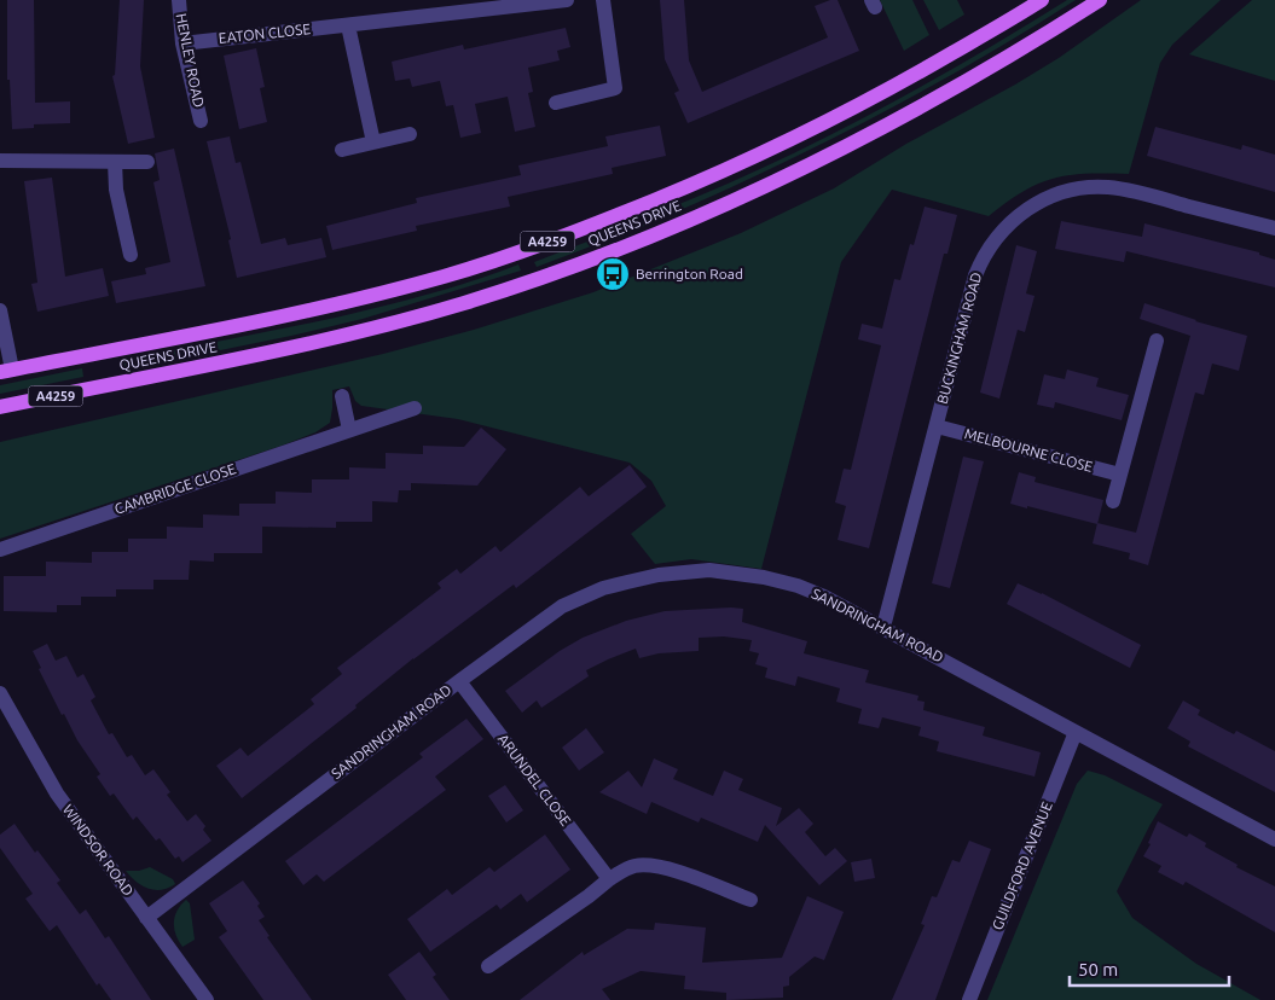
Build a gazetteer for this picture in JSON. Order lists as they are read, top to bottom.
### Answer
{
  "streets": {
    "main road": ["QUEENS DRIVE", "A4259"],
    "street": [
      "EATON CLOSE",
      "HENLEY ROAD",
      "BUCKINGHAM ROAD",
      "MELBOURNE CLOSE",
      "CAMBRIDGE CLOSE",
      "SANDRINGHAM ROAD",
      "ARUNDEL CLOSE",
      "WINDSOR ROAD",
      "GUILDFORD AVENUE"
    ]
  },
  "crossings": [
    ["EATON CLOSE", "HENLEY ROAD"],
    ["BUCKINGHAM ROAD", "MELBOURNE CLOSE"],
    ["BUCKINGHAM ROAD", "SANDRINGHAM ROAD"],
    ["SANDRINGHAM ROAD", "ARUNDEL CLOSE"],
    ["SANDRINGHAM ROAD", "WINDSOR ROAD"],
    ["SANDRINGHAM ROAD", "GUILDFORD AVENUE"]
  ],
  "places": {
    "bus stop": ["Berrington Road"]
  },
  "scale_bar": "50 m"
}
